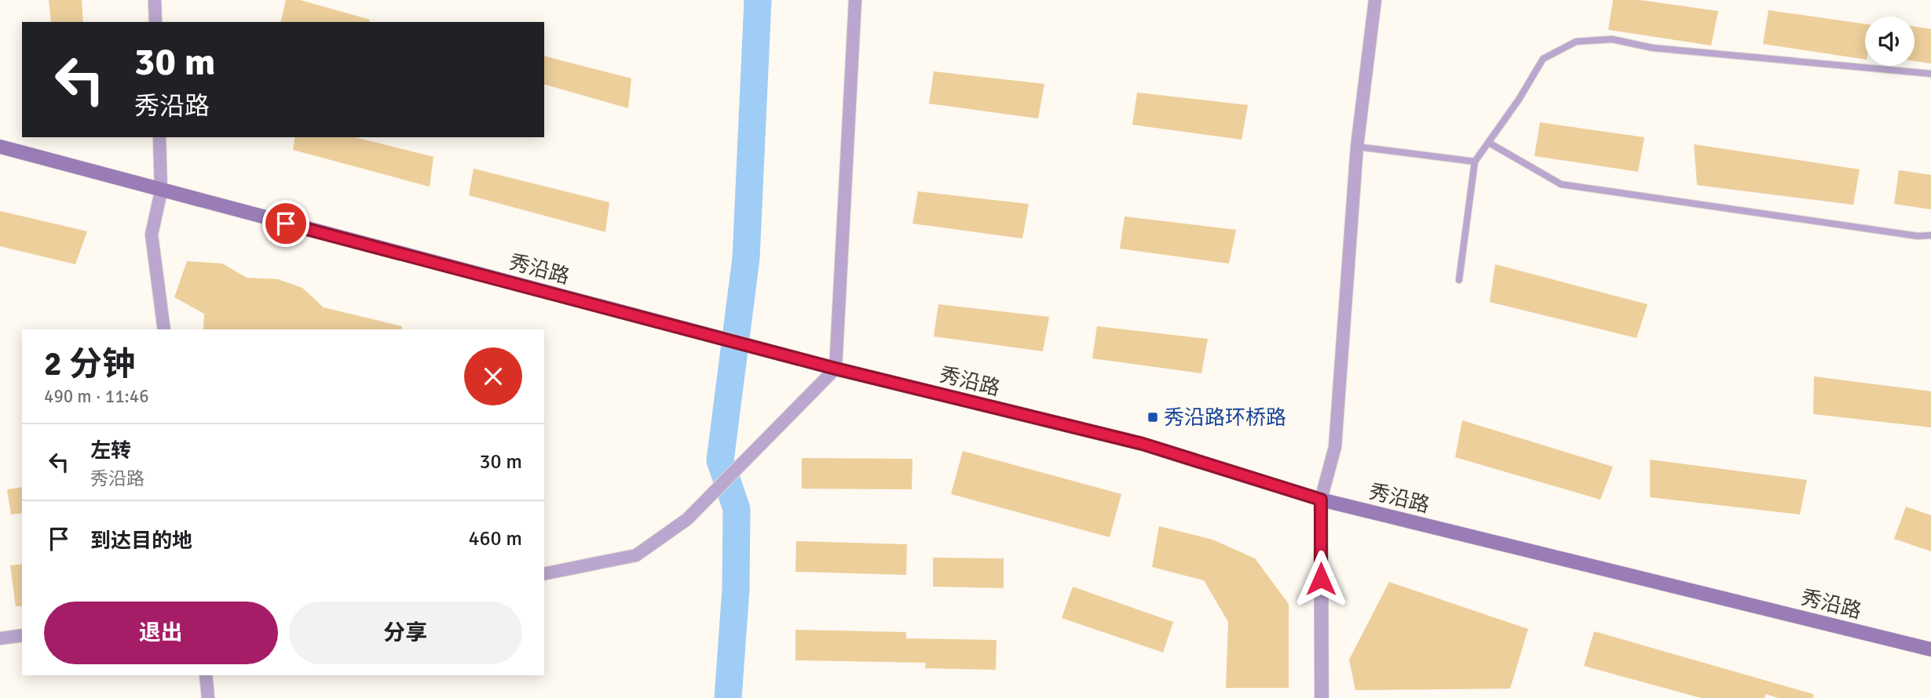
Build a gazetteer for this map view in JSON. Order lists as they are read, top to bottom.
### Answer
{
  "streets": {
    "main road": ["秀沿路"]
  },
  "places": {
    "transit": ["秀沿路环桥路"]
  },
  "page": {
    "turn": ["30 m", "秀沿路"],
    "heading": ["2 分钟", "490 m · 11:46"],
    "list": [
      {
        "name": "左转",
        "note": "秀沿路",
        "value": "30 m"
      },
      {
        "name": "到达目的地",
        "value": "460 m"
      }
    ],
    "buttons": ["退出", "分享"]
  }
}
